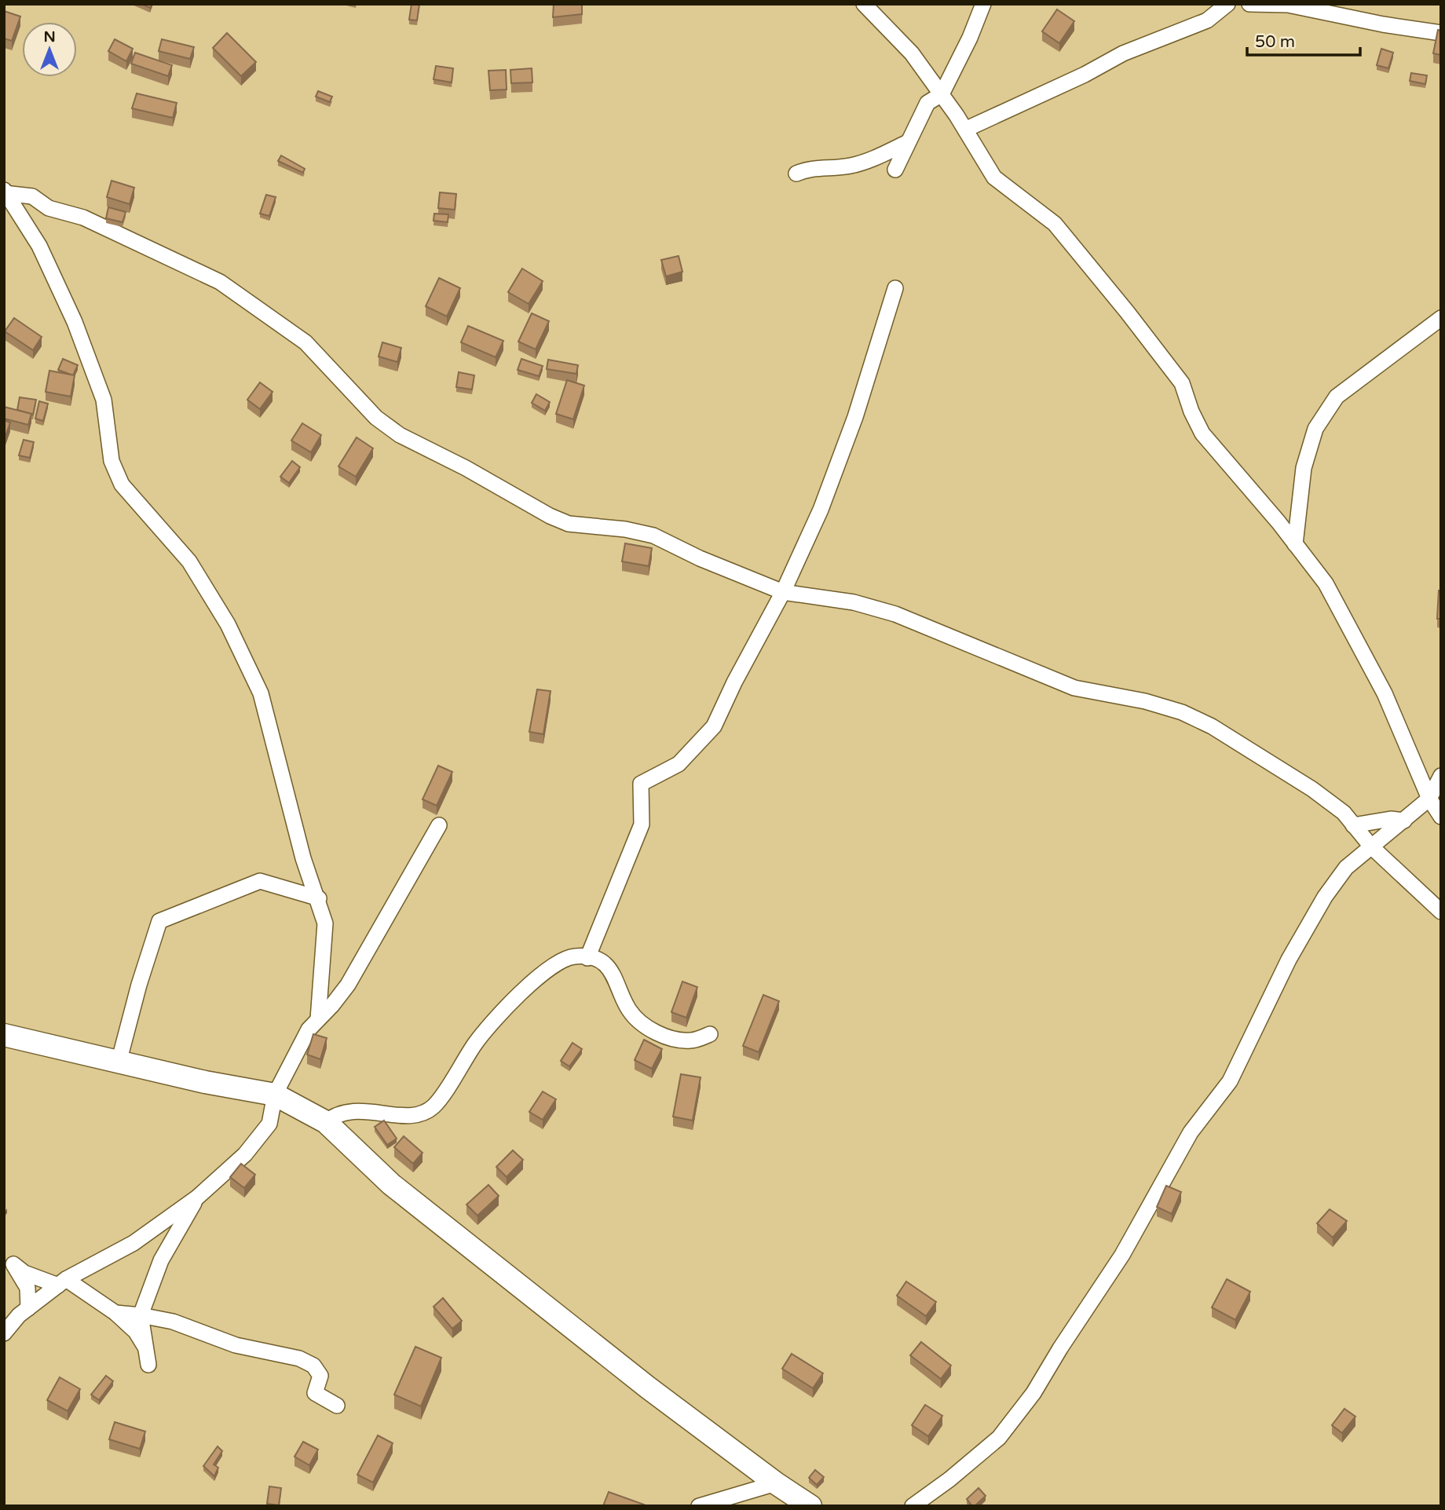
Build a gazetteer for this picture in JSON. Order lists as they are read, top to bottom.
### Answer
{
  "scale_bar": "50 m",
  "north": "top"
}
